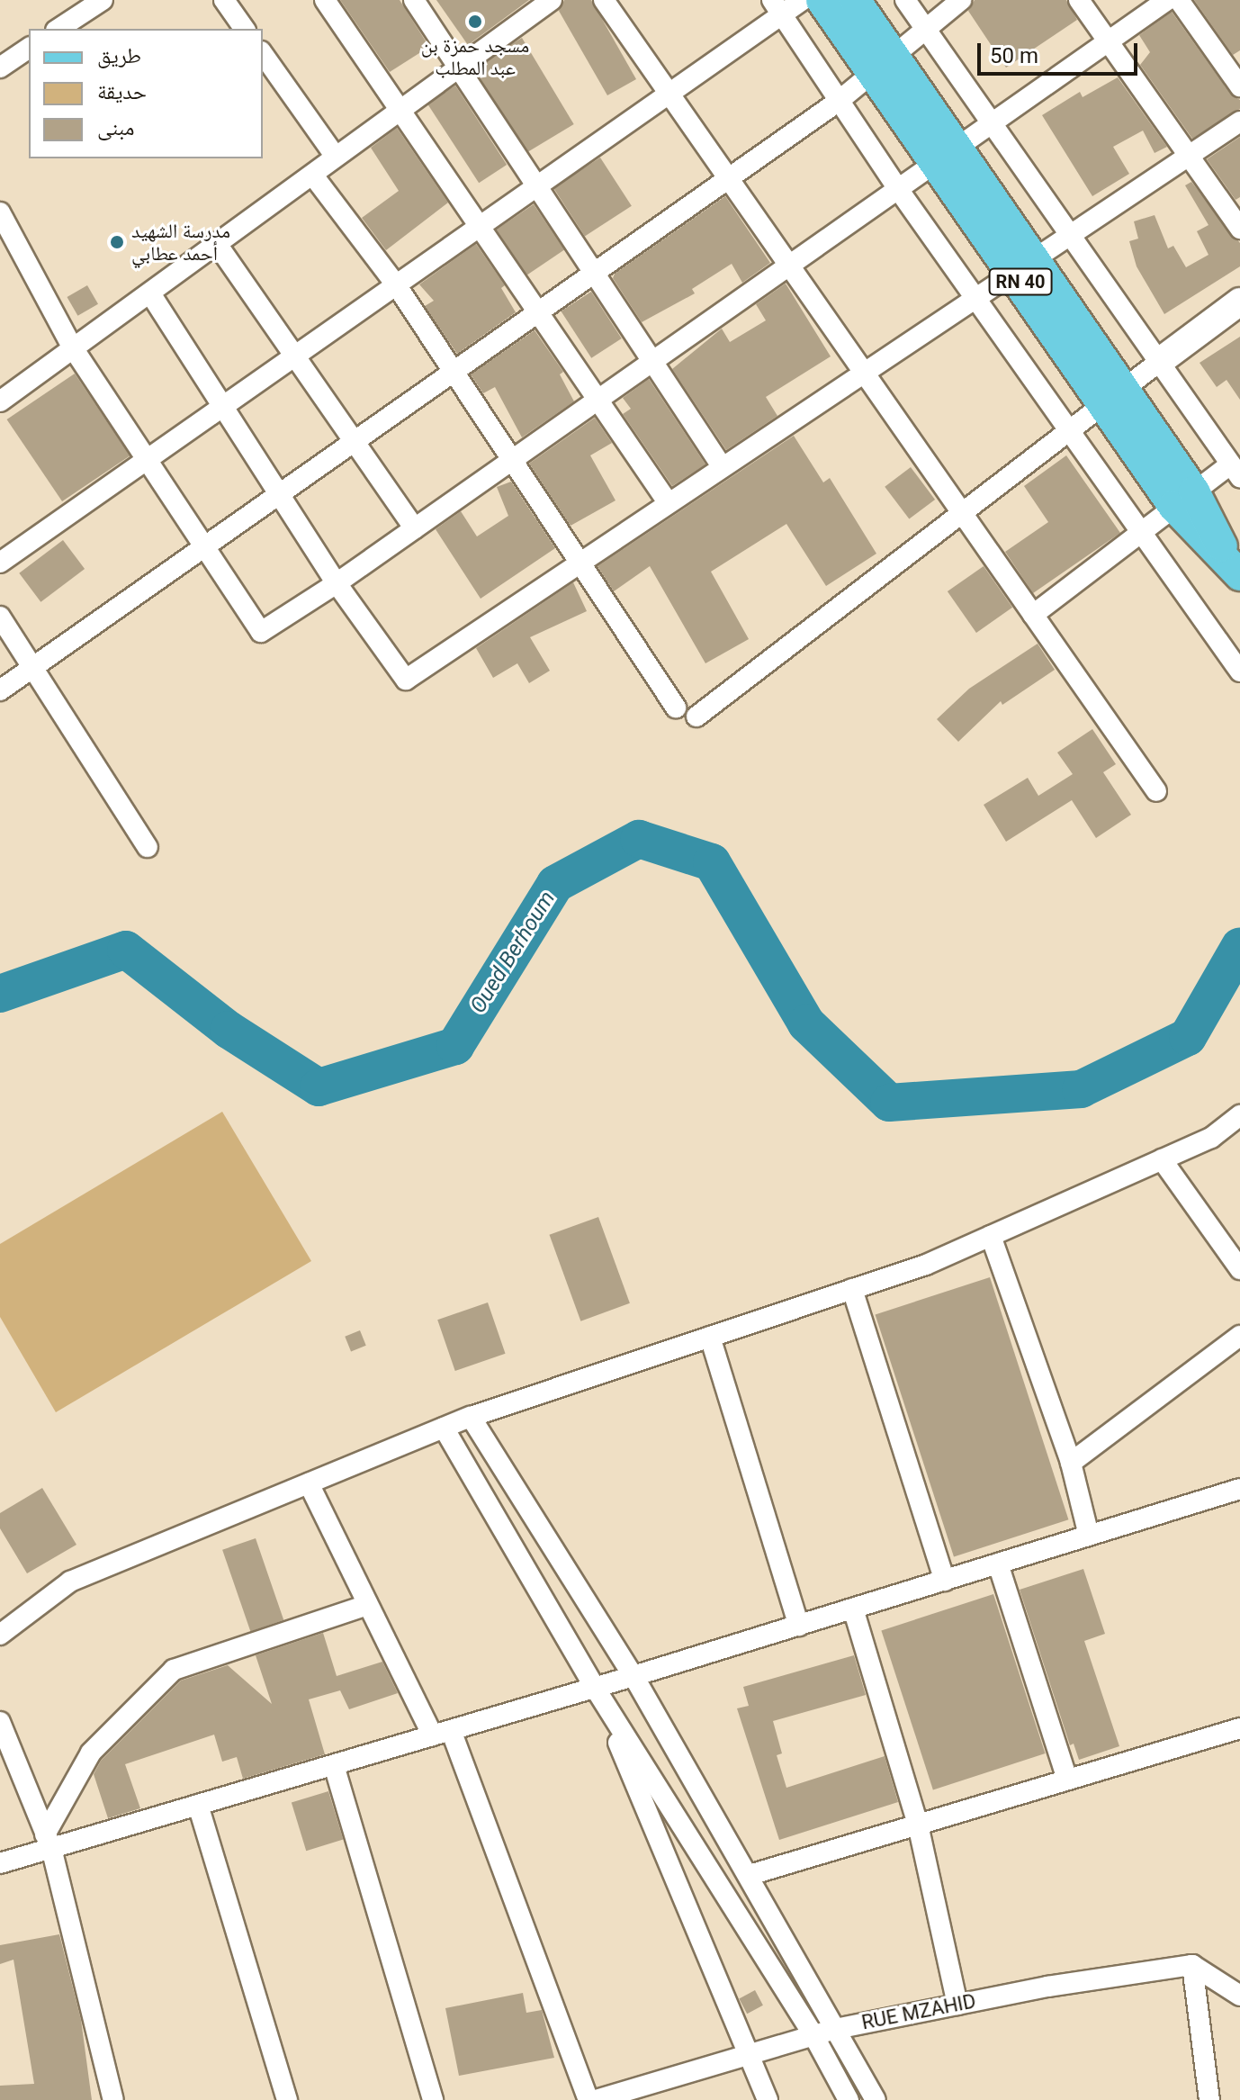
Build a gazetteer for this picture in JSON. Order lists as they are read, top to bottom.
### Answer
{
  "streets": {
    "main road": ["RN 40"],
    "street": ["RUE MZAHID"]
  },
  "water": ["Oued Berhoum"],
  "places": ["مسجد حمزة بن عبد المطلب", "مدرسة الشهيد أحمد عطابي"],
  "legend": ["طريق", "حديقة", "مبنى"],
  "scale_bar": "50 m"
}
